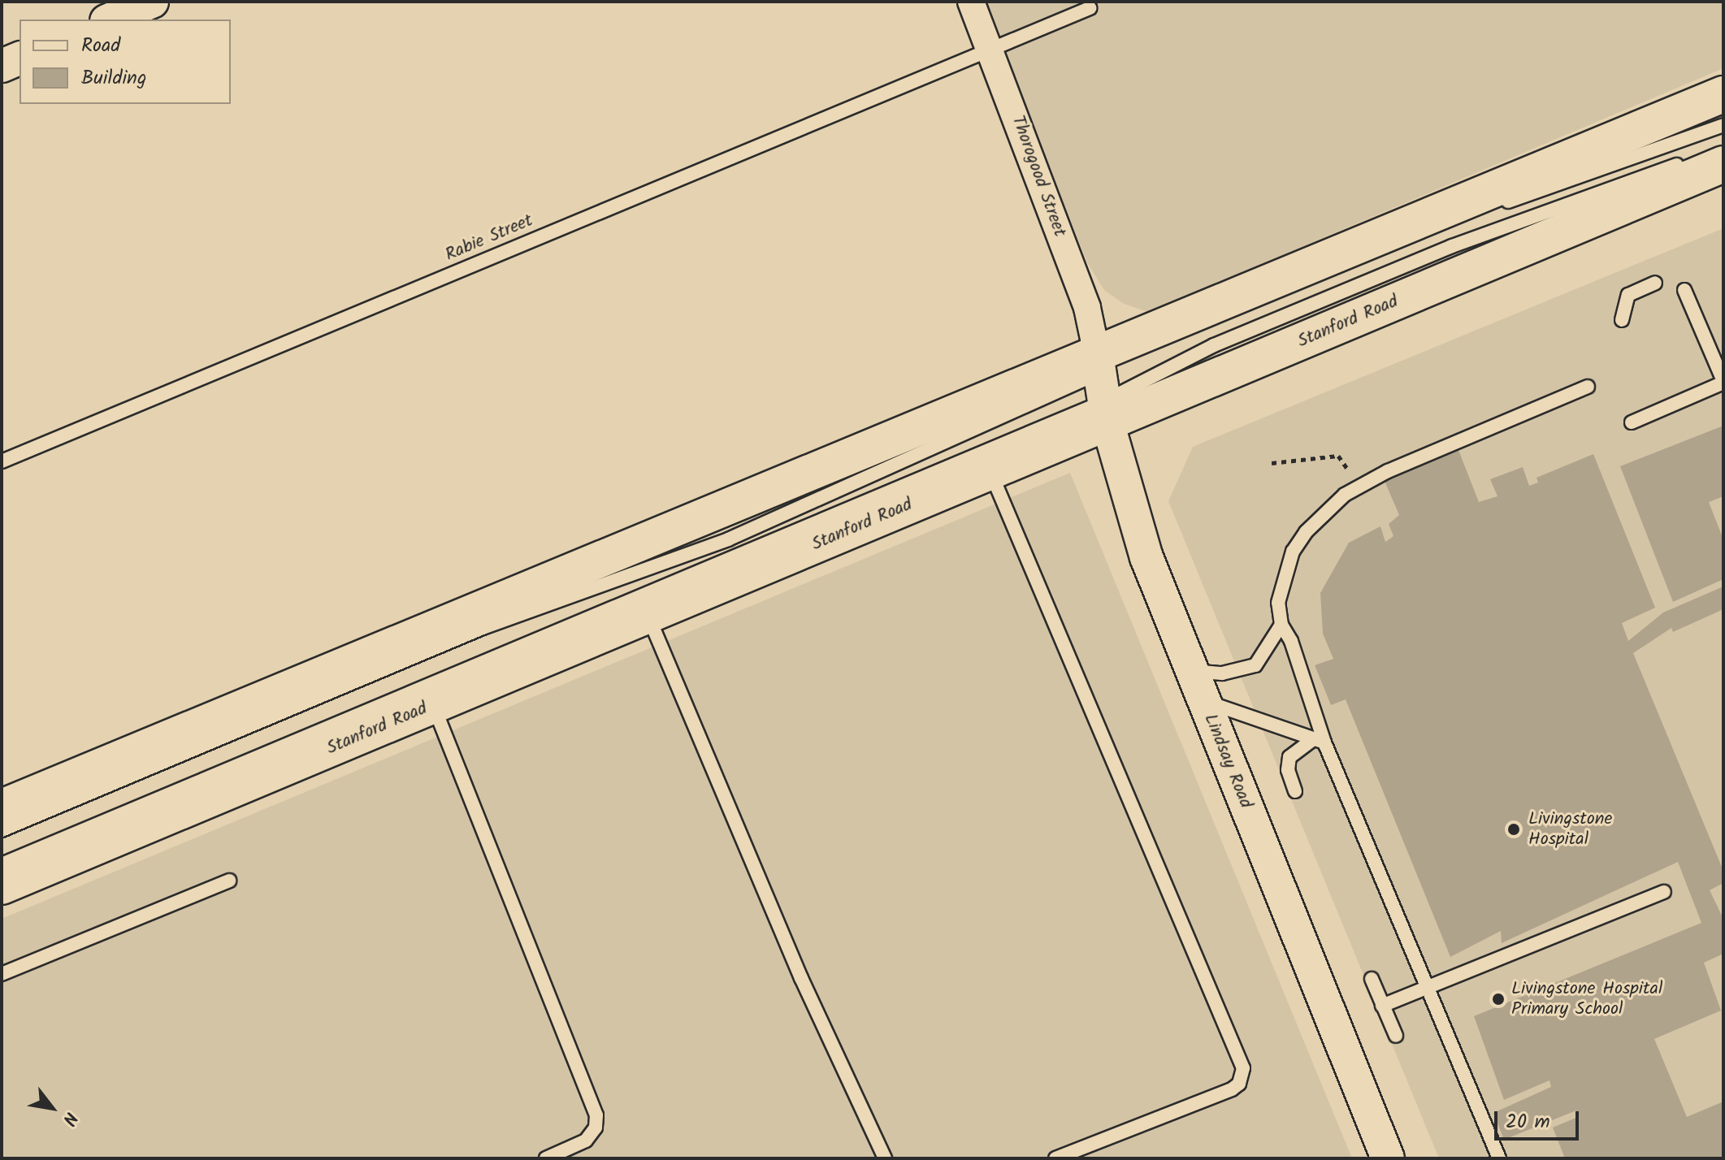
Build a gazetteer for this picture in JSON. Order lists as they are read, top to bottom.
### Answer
{
  "streets": {
    "main road": ["Stanford Road"],
    "street": ["Thorogood Street", "Lindsay Road"],
    "lane": ["Rabie Street"]
  },
  "crossings": [
    ["Thorogood Street", "Rabie Street"],
    ["Thorogood Street", "Stanford Road"],
    ["Thorogood Street", "Lindsay Road"],
    ["Stanford Road", "Lindsay Road"]
  ],
  "places": ["Livingstone Hospital", "Livingstone Hospital Primary School"],
  "legend": ["Road", "Building"],
  "scale_bar": "20 m",
  "north": "bottom right"
}
